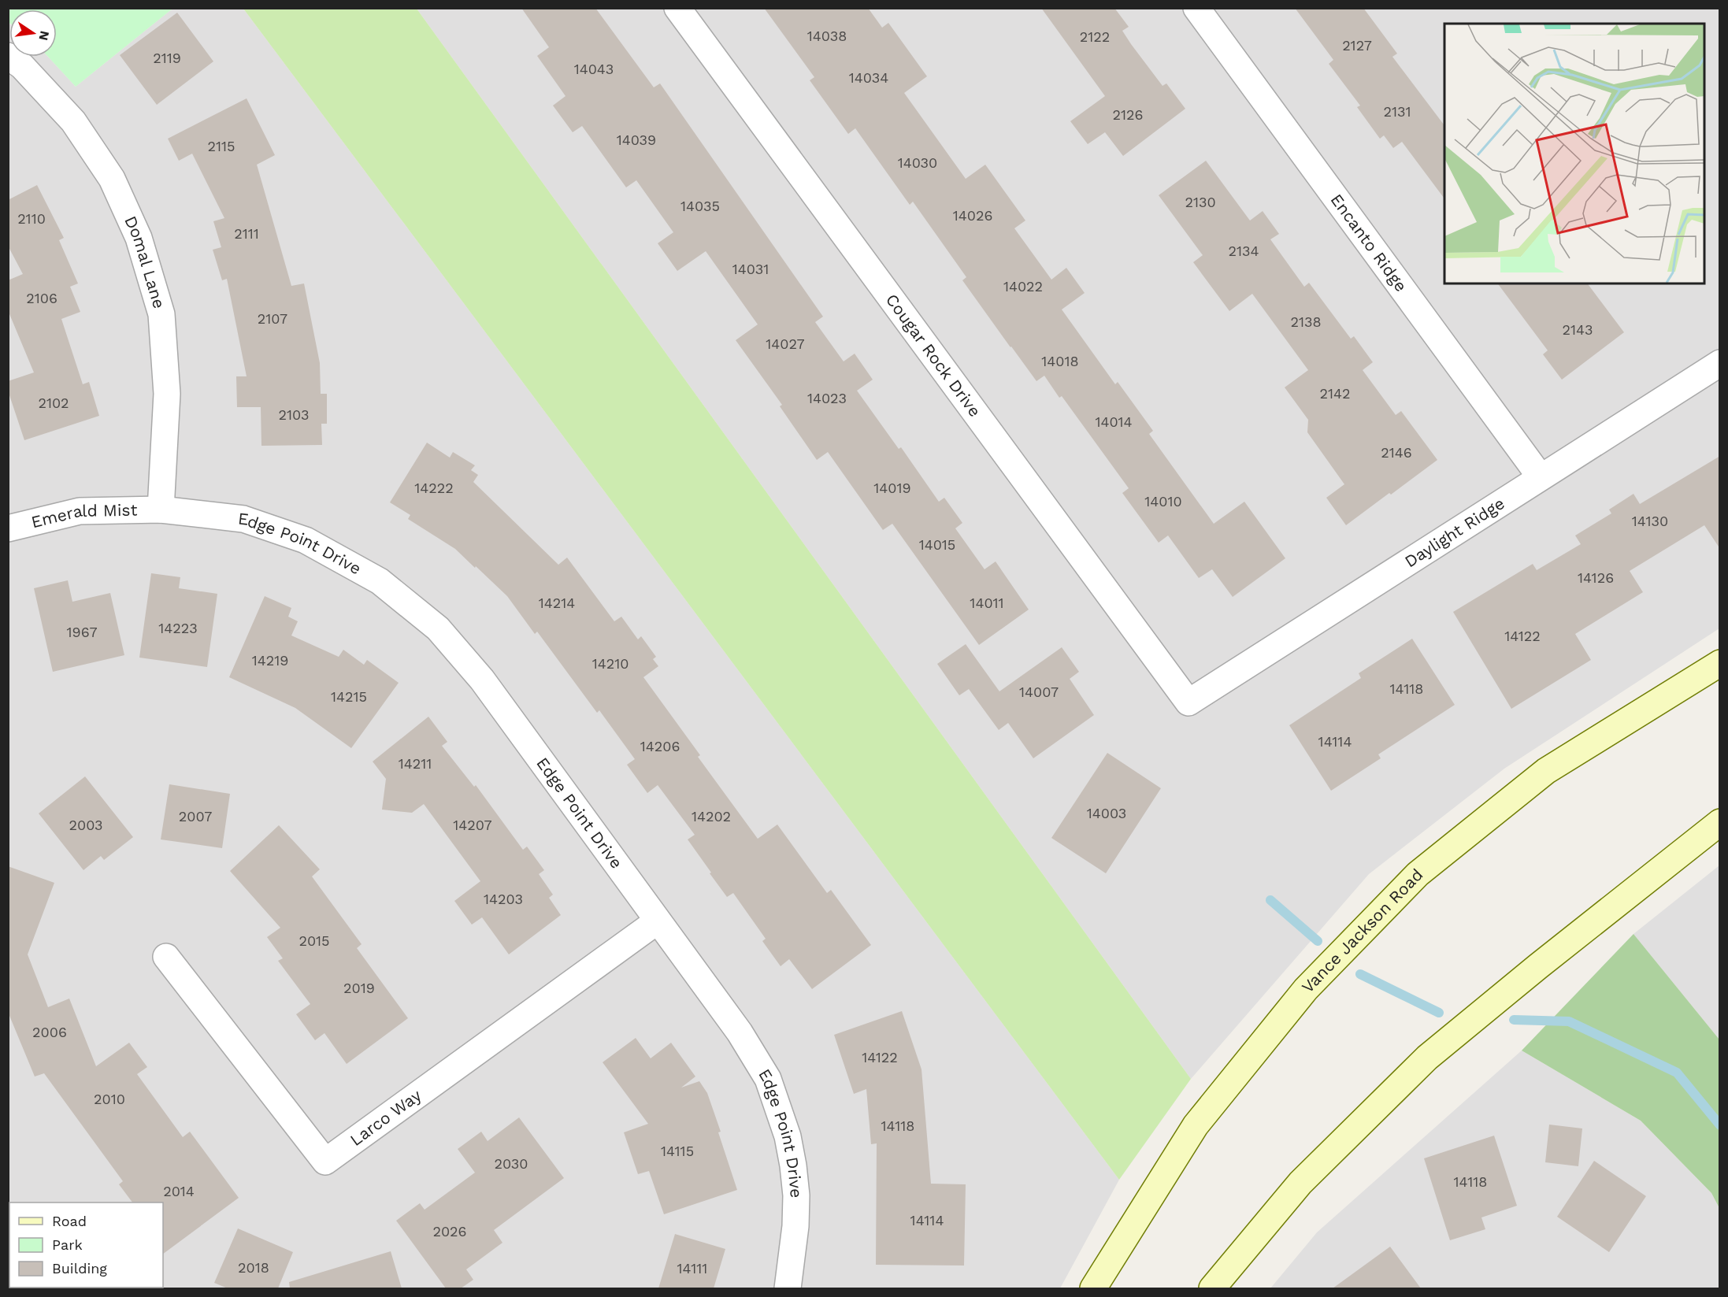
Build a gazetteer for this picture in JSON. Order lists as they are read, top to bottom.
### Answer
{
  "streets": {
    "main road": ["Vance Jackson Road"],
    "street": [
      "Encanto Ridge",
      "Domal Lane",
      "Cougar Rock Drive",
      "Emerald Mist",
      "Daylight Ridge",
      "Edge Point Drive",
      "Larco Way"
    ]
  },
  "crossings": [
    ["Encanto Ridge", "Daylight Ridge"],
    ["Domal Lane", "Emerald Mist"],
    ["Domal Lane", "Edge Point Drive"],
    ["Cougar Rock Drive", "Daylight Ridge"],
    ["Emerald Mist", "Edge Point Drive"],
    ["Edge Point Drive", "Larco Way"]
  ],
  "house_numbers": [
    "14038",
    "2122",
    "2127",
    "2119",
    "14043",
    "14034",
    "2131",
    "2126",
    "14039",
    "2115",
    "14030",
    "2130",
    "14035",
    "14026",
    "2110",
    "2111",
    "2134",
    "14031",
    "14022",
    "2106",
    "2107",
    "2138",
    "2143",
    "14027",
    "14018",
    "2142",
    "14023",
    "2102",
    "2103",
    "14014",
    "2146",
    "14222",
    "14019",
    "14010",
    "14130",
    "14015",
    "14126",
    "14214",
    "14011",
    "14223",
    "1967",
    "14122",
    "14219",
    "14210",
    "14118",
    "14007",
    "14215",
    "14114",
    "14206",
    "14211",
    "14003",
    "2007",
    "14202",
    "2003",
    "14207",
    "14203",
    "2015",
    "2019",
    "2006",
    "14122",
    "2010",
    "14118",
    "14115",
    "2030",
    "14118",
    "2014",
    "14114",
    "2026",
    "2018",
    "14111"
  ],
  "legend": ["Road", "Park", "Building"],
  "north": "right"
}
